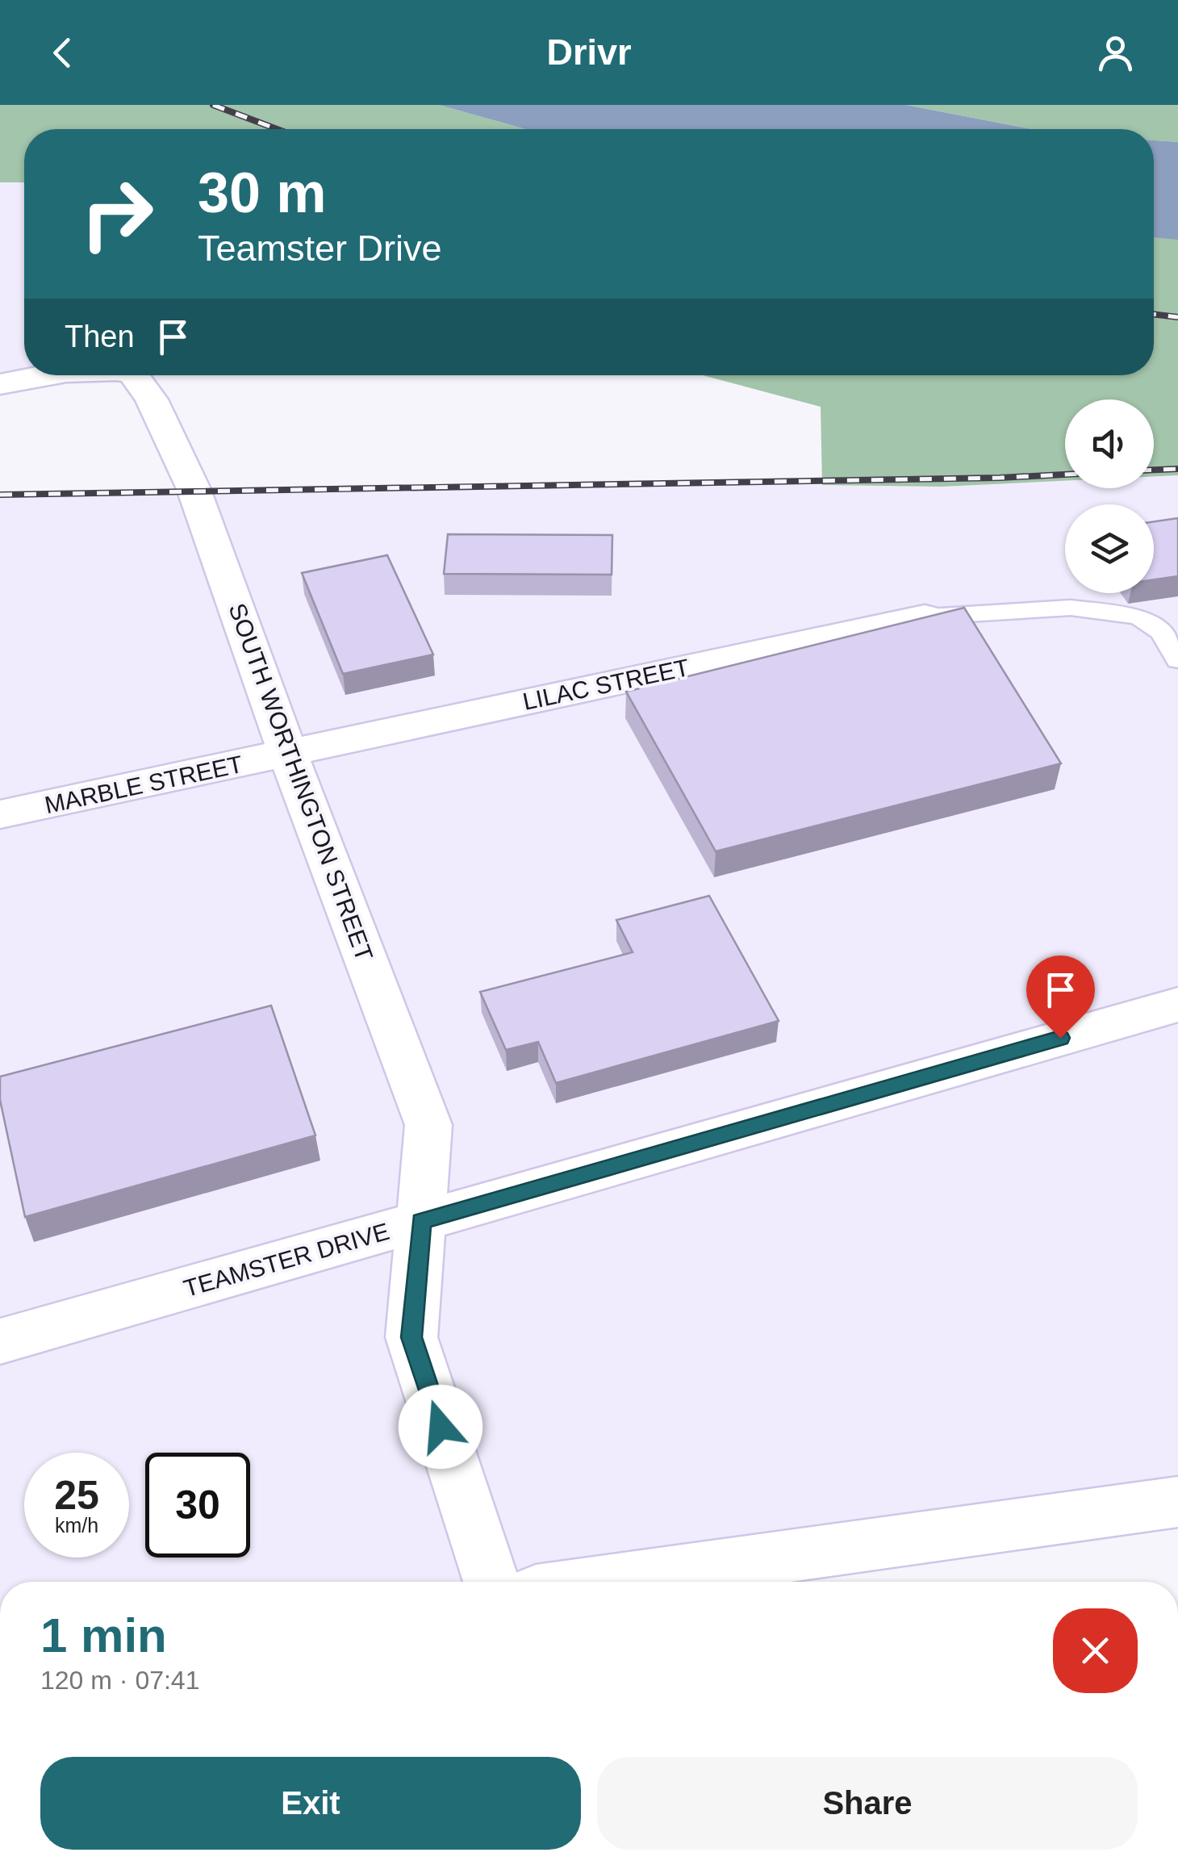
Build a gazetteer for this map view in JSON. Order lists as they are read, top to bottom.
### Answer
{
  "streets": {
    "street": [
      "LILAC STREET",
      "SOUTH WORTHINGTON STREET",
      "MARBLE STREET",
      "TEAMSTER DRIVE"
    ]
  },
  "crossings": [
    ["LILAC STREET", "SOUTH WORTHINGTON STREET"],
    ["LILAC STREET", "MARBLE STREET"],
    ["SOUTH WORTHINGTON STREET", "MARBLE STREET"],
    ["SOUTH WORTHINGTON STREET", "TEAMSTER DRIVE"]
  ],
  "page": {
    "header": "Drivr",
    "turn": ["30 m", "Teamster Drive"],
    "then": "Then",
    "speed": "25 km/h",
    "limit": "30",
    "heading": ["1 min", "120 m · 07:41"],
    "buttons": ["Exit", "Share"]
  }
}
